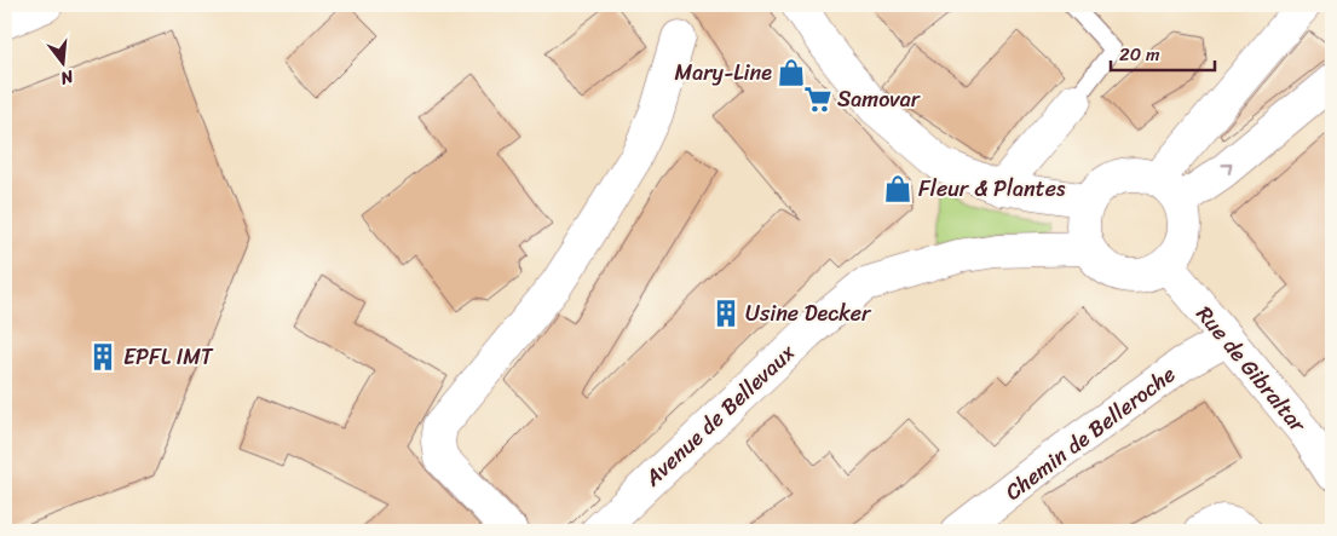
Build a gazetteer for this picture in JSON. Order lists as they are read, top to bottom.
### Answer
{
  "streets": {
    "street": ["Rue de Gibraltar", "Avenue de Bellevaux", "Chemin de Belleroche"]
  },
  "crossings": [
    ["Rue de Gibraltar", "Avenue de Bellevaux"],
    ["Rue de Gibraltar", "Chemin de Belleroche"]
  ],
  "places": {
    "shop": ["Mary-Line", "Fleur & Plantes"],
    "supermarket": ["Samovar"],
    "building": ["Usine Decker", "EPFL IMT"]
  },
  "scale_bar": "20 m",
  "north": "bottom"
}
